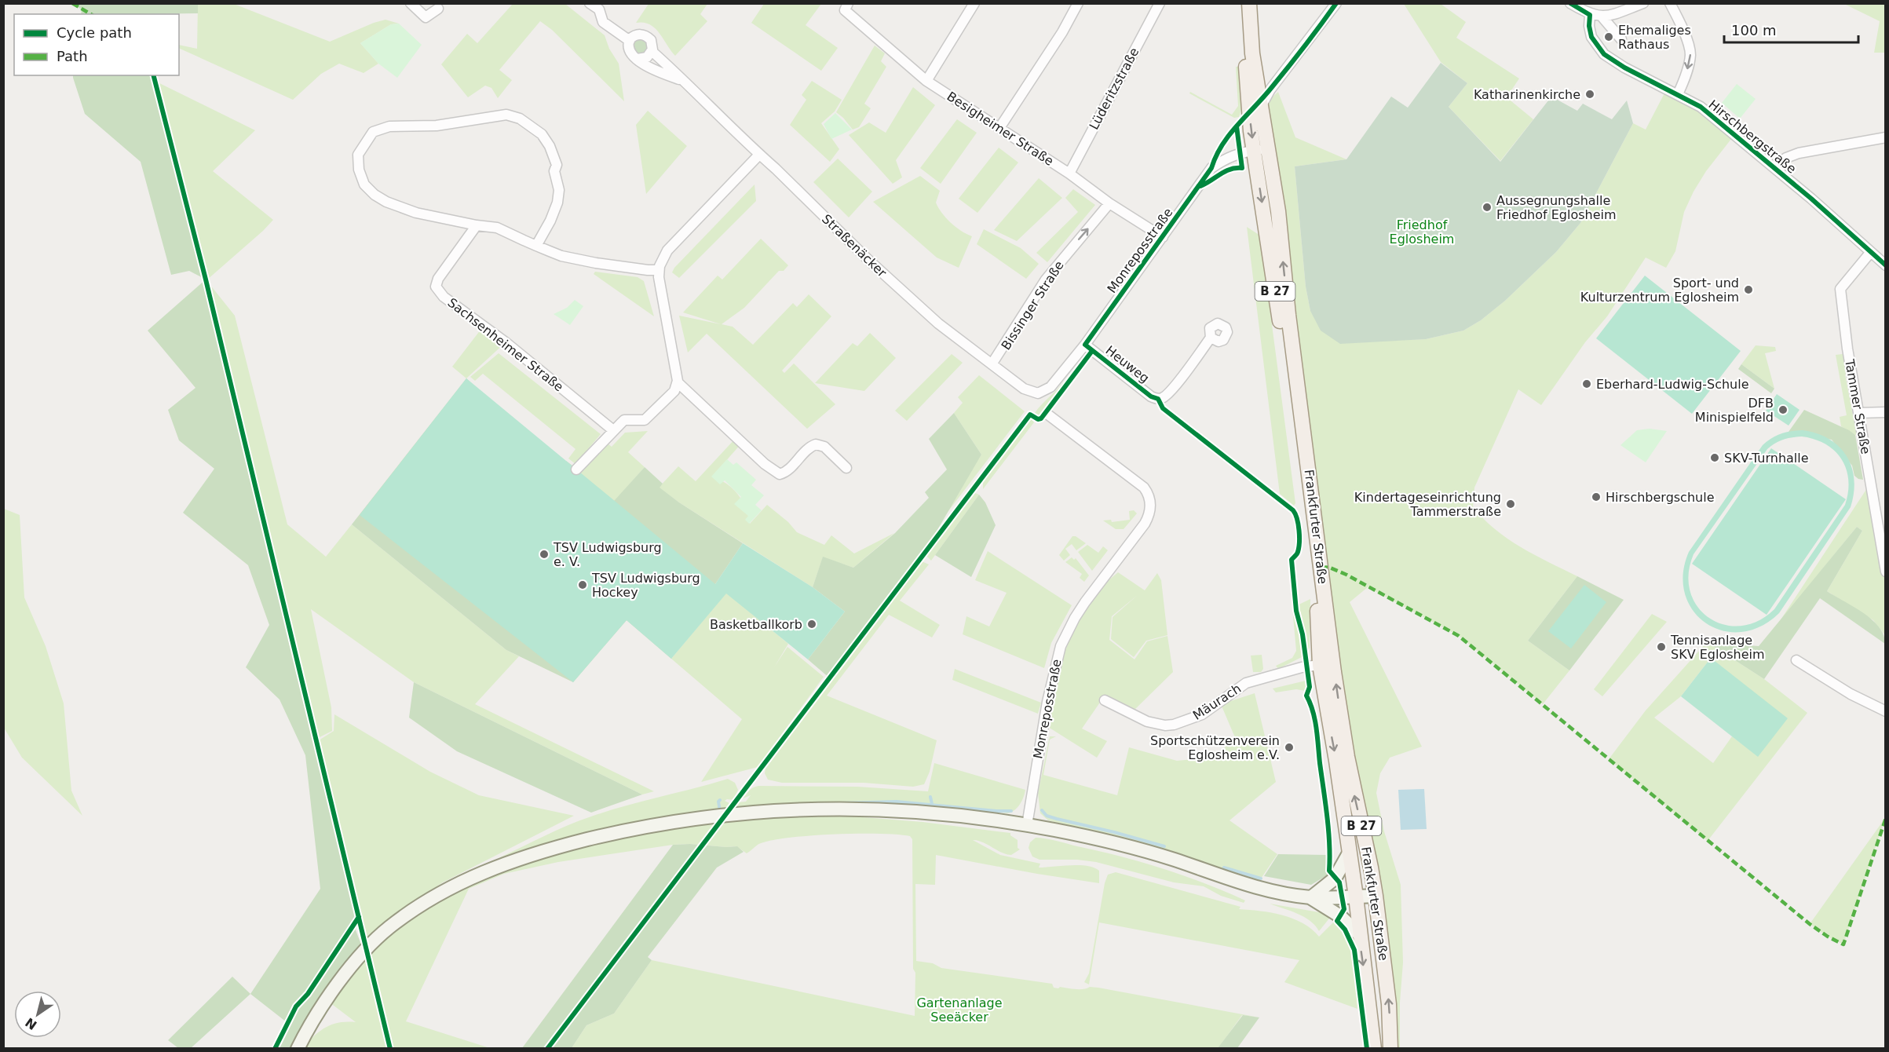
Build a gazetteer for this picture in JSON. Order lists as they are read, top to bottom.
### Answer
{
  "streets": {
    "main road": ["B 27", "Frankfurter Straße"],
    "street": [
      "Lüderitzstraße",
      "Besigheimer Straße",
      "Hirschbergstraße",
      "Straßenäcker",
      "Monreposstraße",
      "Bissinger Straße",
      "Sachsenheimer Straße",
      "Heuweg",
      "Tammer Straße",
      "Mäurach"
    ]
  },
  "crossings": [
    ["Lüderitzstraße", "Besigheimer Straße"],
    ["Besigheimer Straße", "Monreposstraße"],
    ["Besigheimer Straße", "Bissinger Straße"],
    ["Hirschbergstraße", "Tammer Straße"],
    ["Straßenäcker", "Monreposstraße"],
    ["Straßenäcker", "Bissinger Straße"],
    ["Monreposstraße", "Heuweg"],
    ["Monreposstraße", "Frankfurter Straße"],
    ["Frankfurter Straße", "Mäurach"]
  ],
  "one_way": ["Bissinger Straße"],
  "parks": ["Friedhof Eglosheim", "Gartenanlage Seeäcker"],
  "places": [
    "Ehemaliges Rathaus",
    "Katharinenkirche",
    "Aussegnungshalle Friedhof Eglosheim",
    "Sport- und Kulturzentrum Eglosheim",
    "Eberhard-Ludwig-Schule",
    "DFB Minispielfeld",
    "SKV-Turnhalle",
    "Hirschbergschule",
    "Kindertageseinrichtung Tammerstraße",
    "TSV Ludwigsburg e. V.",
    "TSV Ludwigsburg Hockey",
    "Basketballkorb",
    "Tennisanlage SKV Eglosheim",
    "Sportschützenverein Eglosheim e.V."
  ],
  "legend": ["Cycle path", "Path"],
  "scale_bar": "100 m",
  "north": "bottom left"
}
